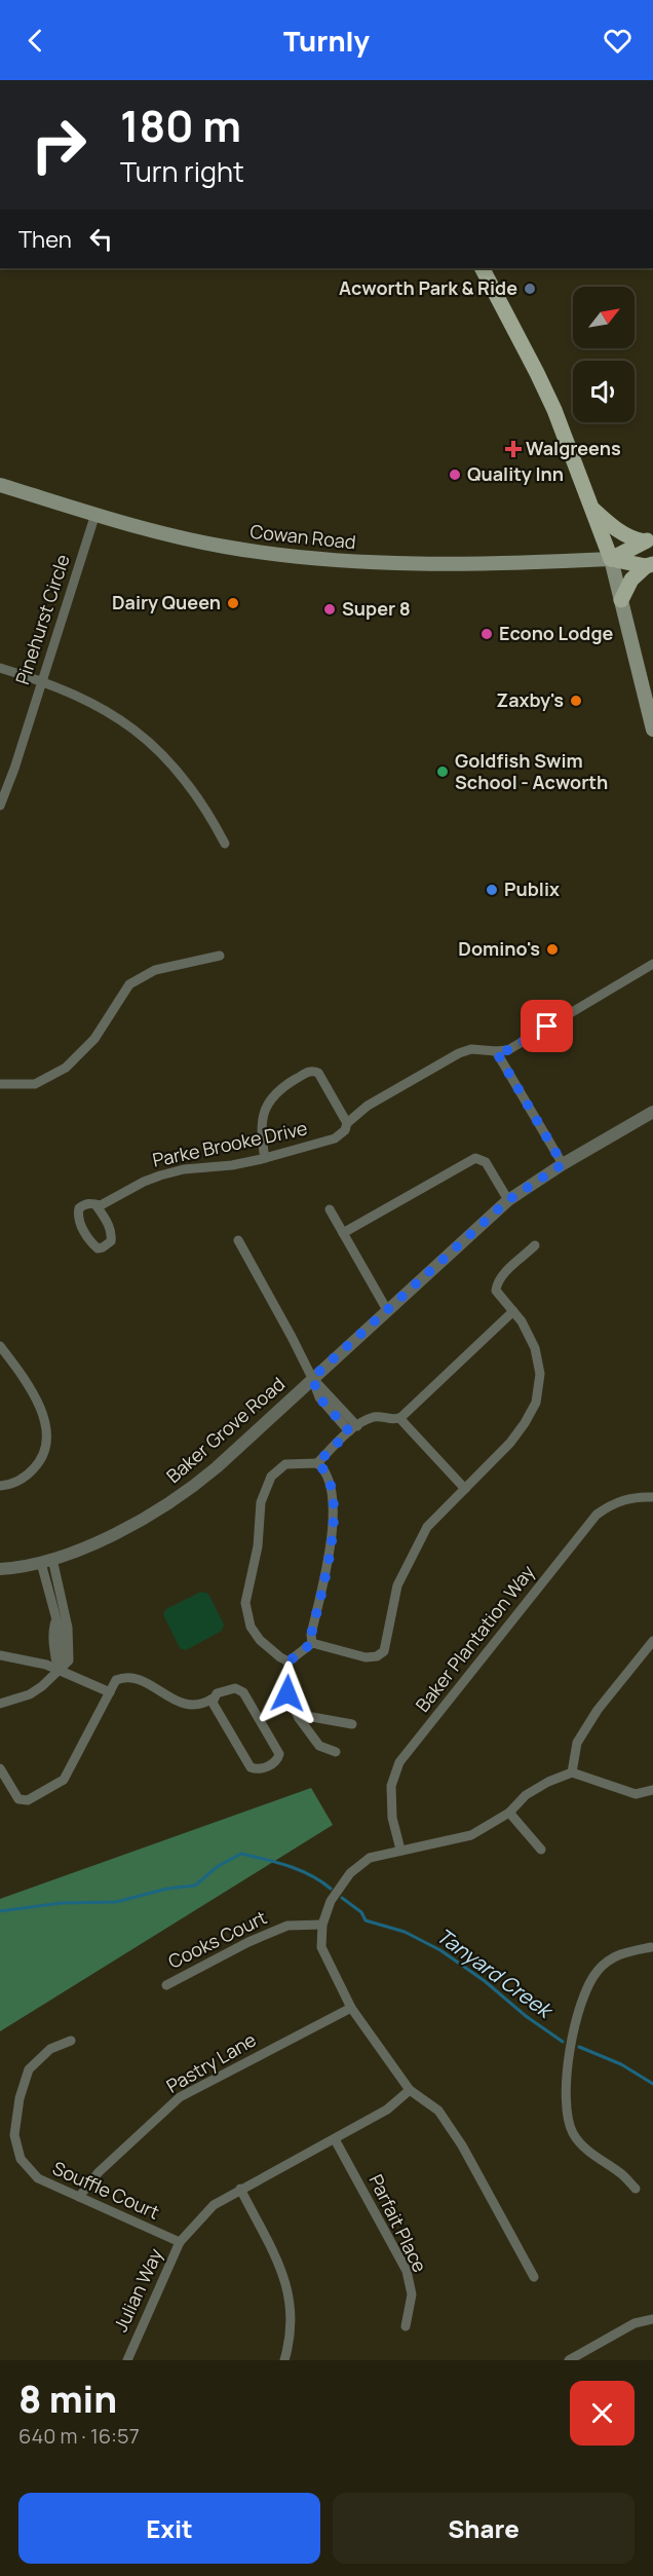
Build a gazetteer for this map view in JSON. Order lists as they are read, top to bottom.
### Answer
{
  "streets": {
    "main road": ["Cowan Road"],
    "street": [
      "Pinehurst Circle",
      "Parke Brooke Drive",
      "Baker Grove Road",
      "Baker Plantation Way",
      "Cooks Court",
      "Pastry Lane",
      "Souffle Court",
      "Parfait Place",
      "Julian Way"
    ]
  },
  "crossings": [
    ["Cowan Road", "Pinehurst Circle"],
    ["Pastry Lane", "Souffle Court"],
    ["Souffle Court", "Julian Way"],
    ["Parfait Place", "Julian Way"]
  ],
  "water": ["Tanyard Creek"],
  "places": {
    "other": [
      "Acworth Park & Ride",
      "Quality Inn",
      "Dairy Queen",
      "Super 8",
      "Econo Lodge",
      "Zaxby's",
      "Goldfish Swim School - Acworth",
      "Publix",
      "Domino's"
    ],
    "health": ["Walgreens"]
  },
  "north": "top right",
  "page": {
    "header": "Turnly",
    "turn": ["180 m", "Turn right"],
    "then": "Then",
    "heading": ["8 min", "640 m · 16:57"],
    "buttons": ["Exit", "Share"]
  }
}
